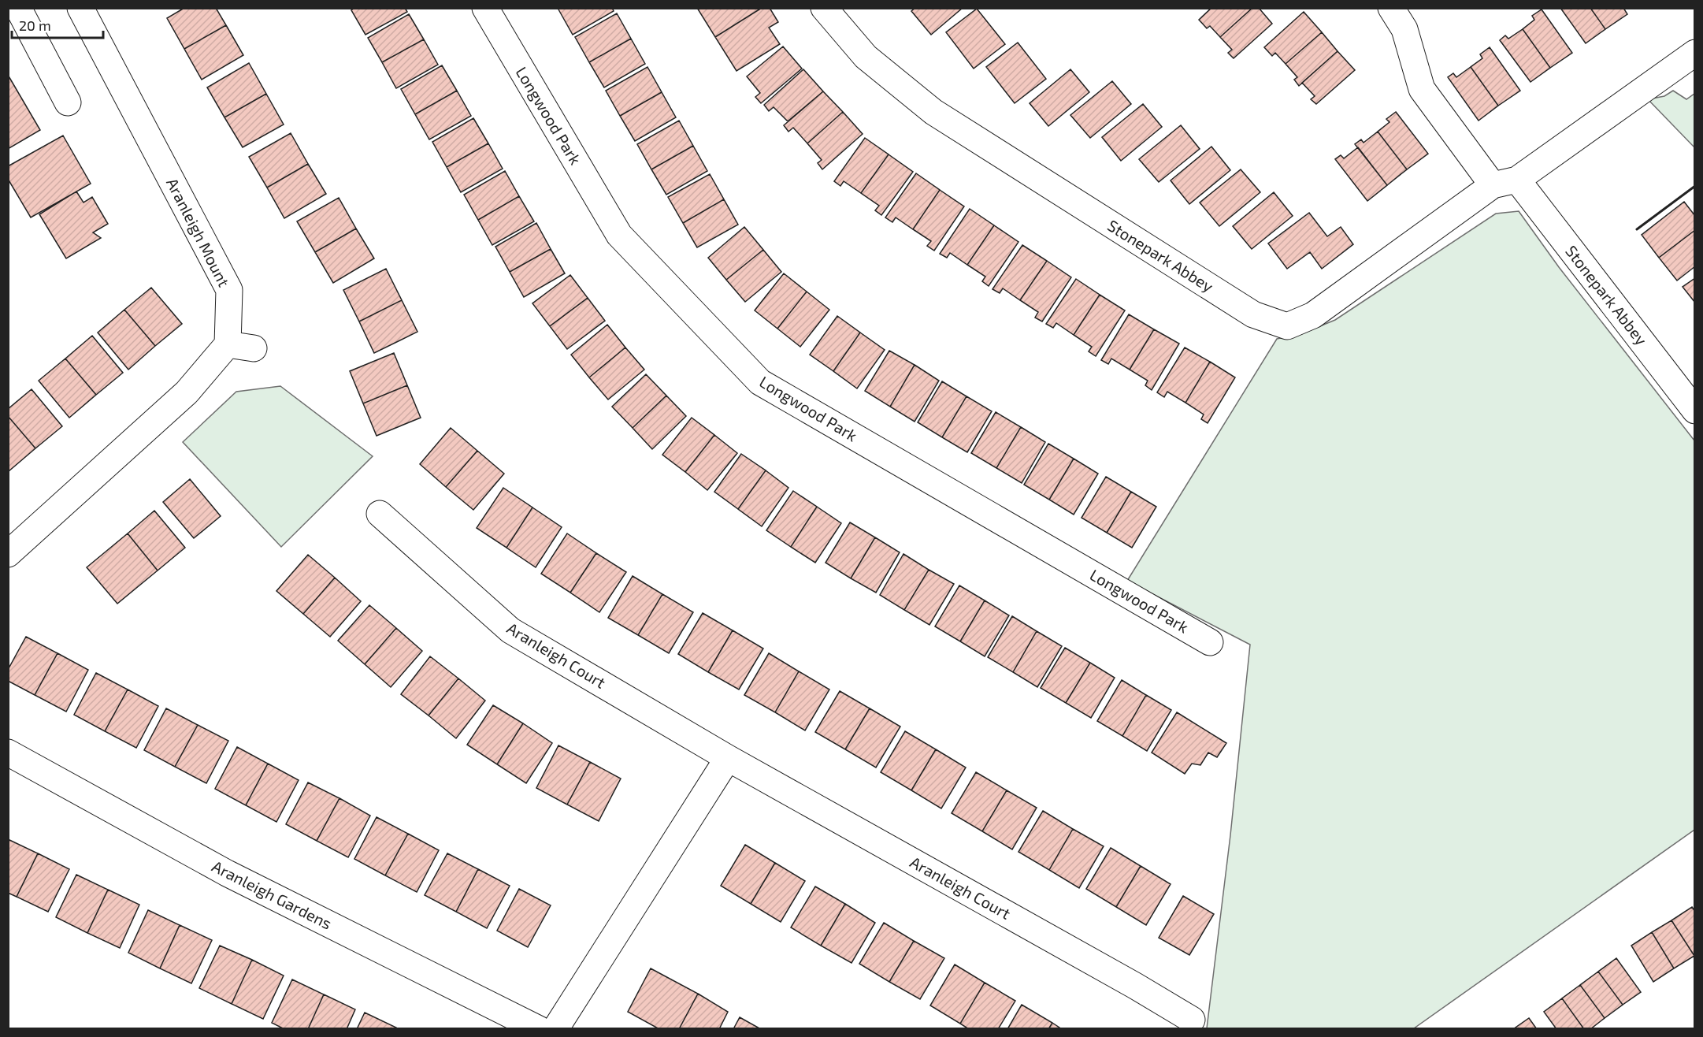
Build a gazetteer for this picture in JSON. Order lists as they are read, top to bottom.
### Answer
{
  "streets": {
    "street": [
      "Longwood Park",
      "Aranleigh Mount",
      "Stonepark Abbey",
      "Aranleigh Court",
      "Aranleigh Gardens"
    ]
  },
  "scale_bar": "20 m"
}
